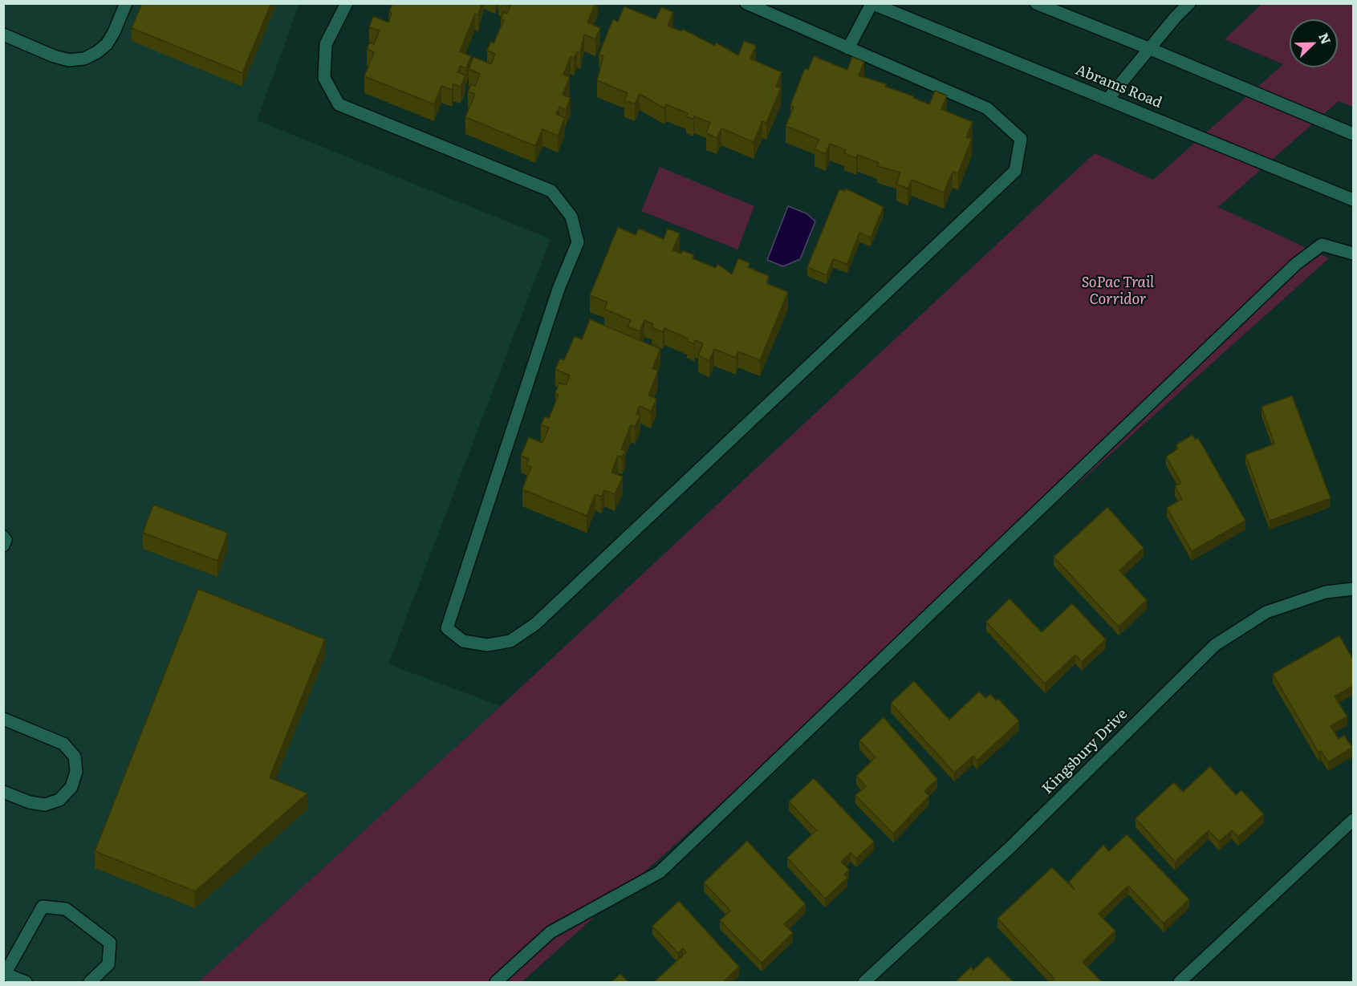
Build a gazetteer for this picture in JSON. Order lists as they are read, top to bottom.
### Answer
{
  "streets": {
    "main road": ["Abrams Road", "Kingsbury Drive"]
  },
  "parks": ["SoPac Trail Corridor"],
  "north": "top right"
}
